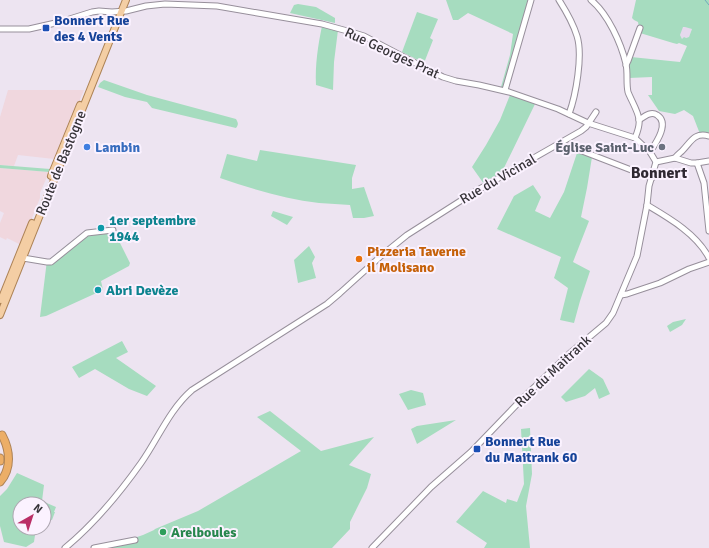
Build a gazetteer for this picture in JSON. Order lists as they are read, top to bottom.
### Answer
{
  "streets": {
    "main road": ["Route de Bastogne"],
    "street": ["Rue Georges Prat", "Rue du Vicinal", "Rue du Maitrank"]
  },
  "crossings": [
    ["Rue Georges Prat", "Route de Bastogne"],
    ["Rue Georges Prat", "Rue du Vicinal"]
  ],
  "districts": ["Bonnert"],
  "places": {
    "transit": ["Bonnert Rue des 4 Vents", "Bonnert Rue du Maitrank 60"],
    "other": [
      "Lambin",
      "Église Saint-Luc",
      "1er septembre 1944",
      "Pizzeria Taverne il Molisano",
      "Abri Devèze",
      "Arelboules"
    ]
  },
  "north": "top right"
}
